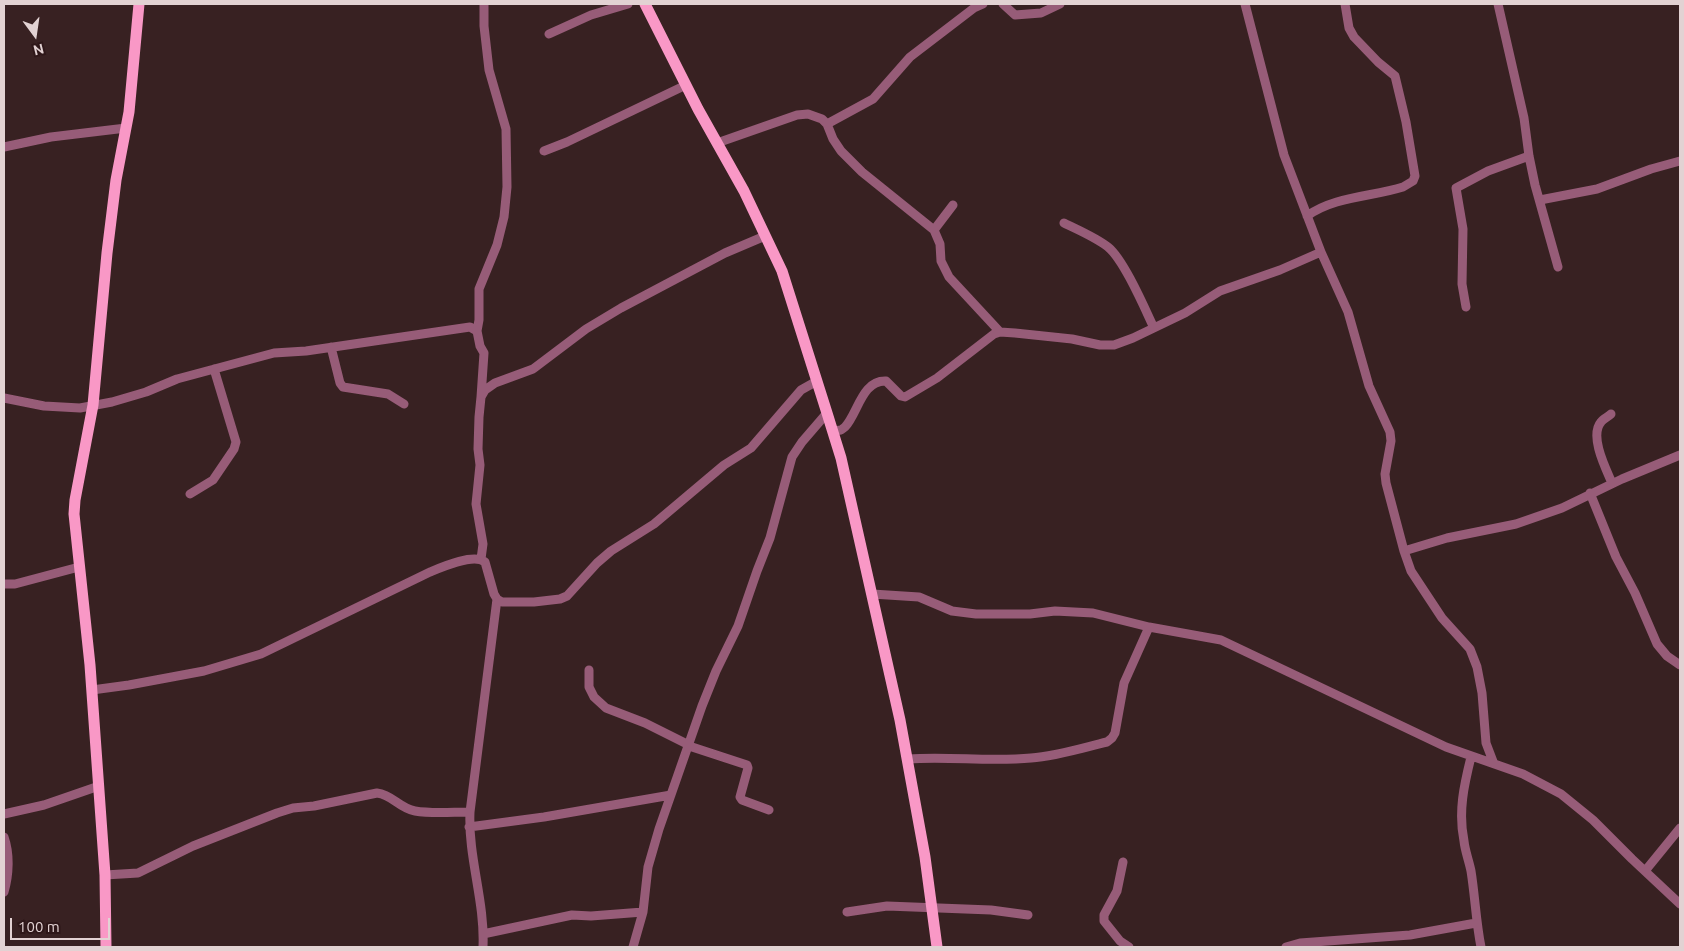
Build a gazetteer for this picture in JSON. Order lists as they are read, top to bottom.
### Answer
{
  "scale_bar": "100 m",
  "north": "bottom"
}
